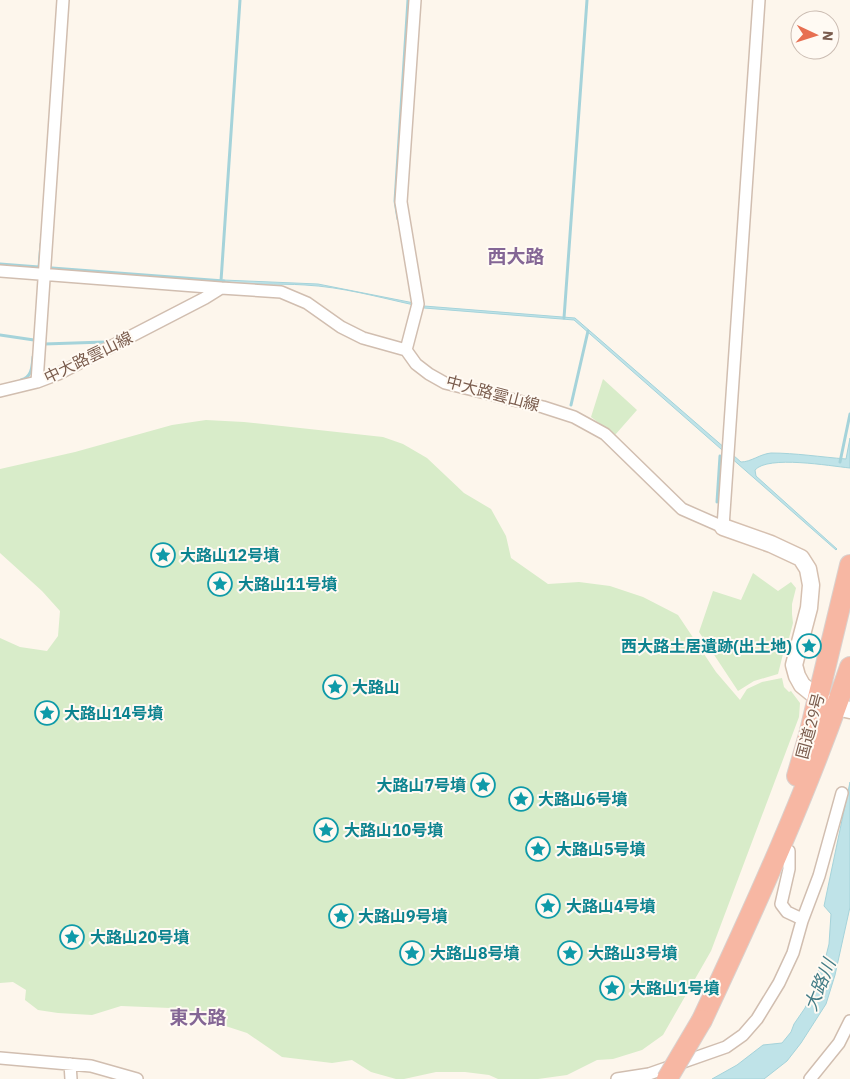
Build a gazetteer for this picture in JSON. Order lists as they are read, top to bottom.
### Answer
{
  "streets": {
    "highway": ["国道29号"],
    "street": ["中大路雲山線"]
  },
  "crossings": [
    ["中大路雲山線", "国道29号"]
  ],
  "districts": ["西大路", "東大路"],
  "water": ["大路川"],
  "places": {
    "place": [
      "大路山12号墳",
      "大路山11号墳",
      "西大路土居遺跡(出土地)",
      "大路山",
      "大路山14号墳",
      "大路山7号墳",
      "大路山6号墳",
      "大路山10号墳",
      "大路山5号墳",
      "大路山4号墳",
      "大路山9号墳",
      "大路山20号墳",
      "大路山8号墳",
      "大路山3号墳",
      "大路山1号墳"
    ]
  },
  "north": "right"
}
